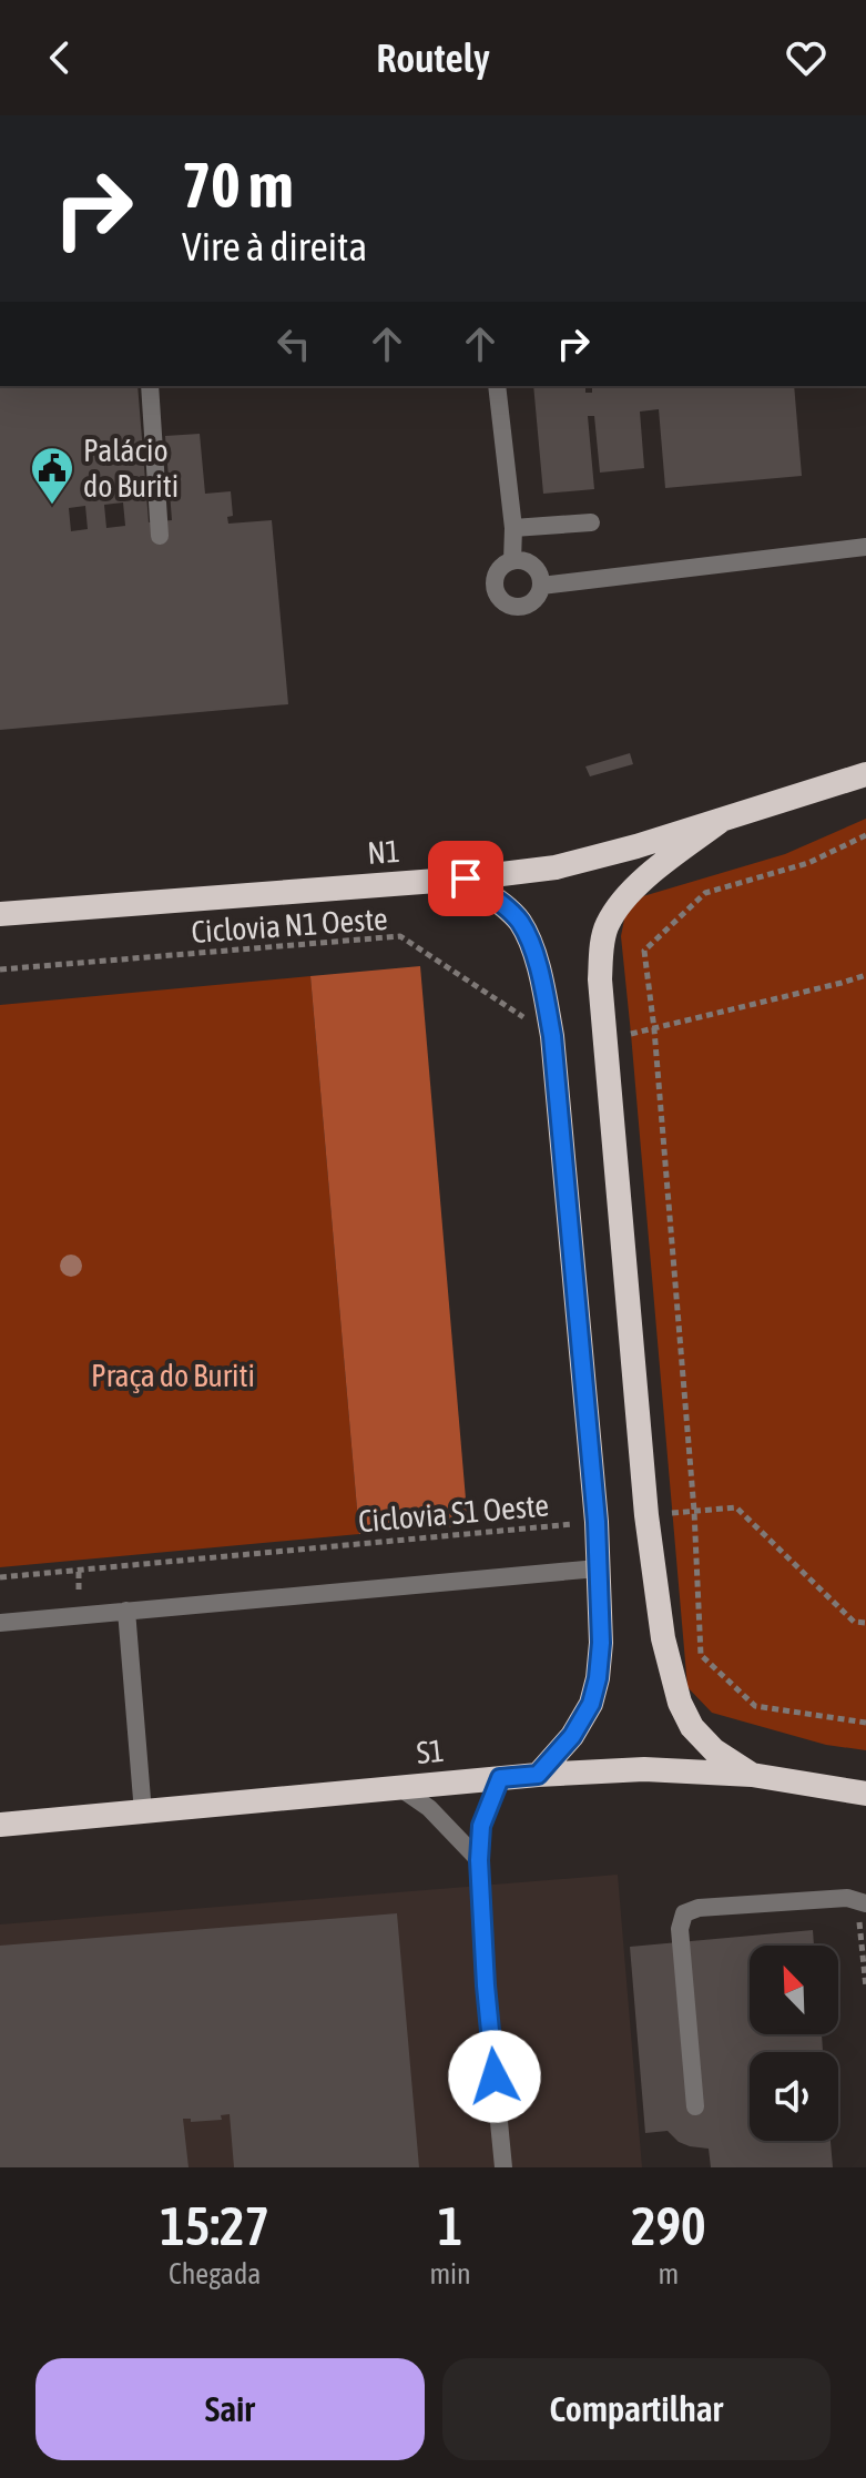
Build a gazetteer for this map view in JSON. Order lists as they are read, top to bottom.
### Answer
{
  "streets": {
    "highway": ["N1", "S1"],
    "path": ["Ciclovia N1 Oeste", "Ciclovia S1 Oeste"]
  },
  "parks": ["Praça do Buriti"],
  "places": {
    "public building": ["Palácio do Buriti"]
  },
  "north": "top left",
  "page": {
    "header": "Routely",
    "turn": ["70 m", "Vire à direita"],
    "eta": [
      "15:27",
      "Chegada",
      "1",
      "min",
      "290",
      "m"
    ],
    "buttons": ["Sair", "Compartilhar"]
  }
}
